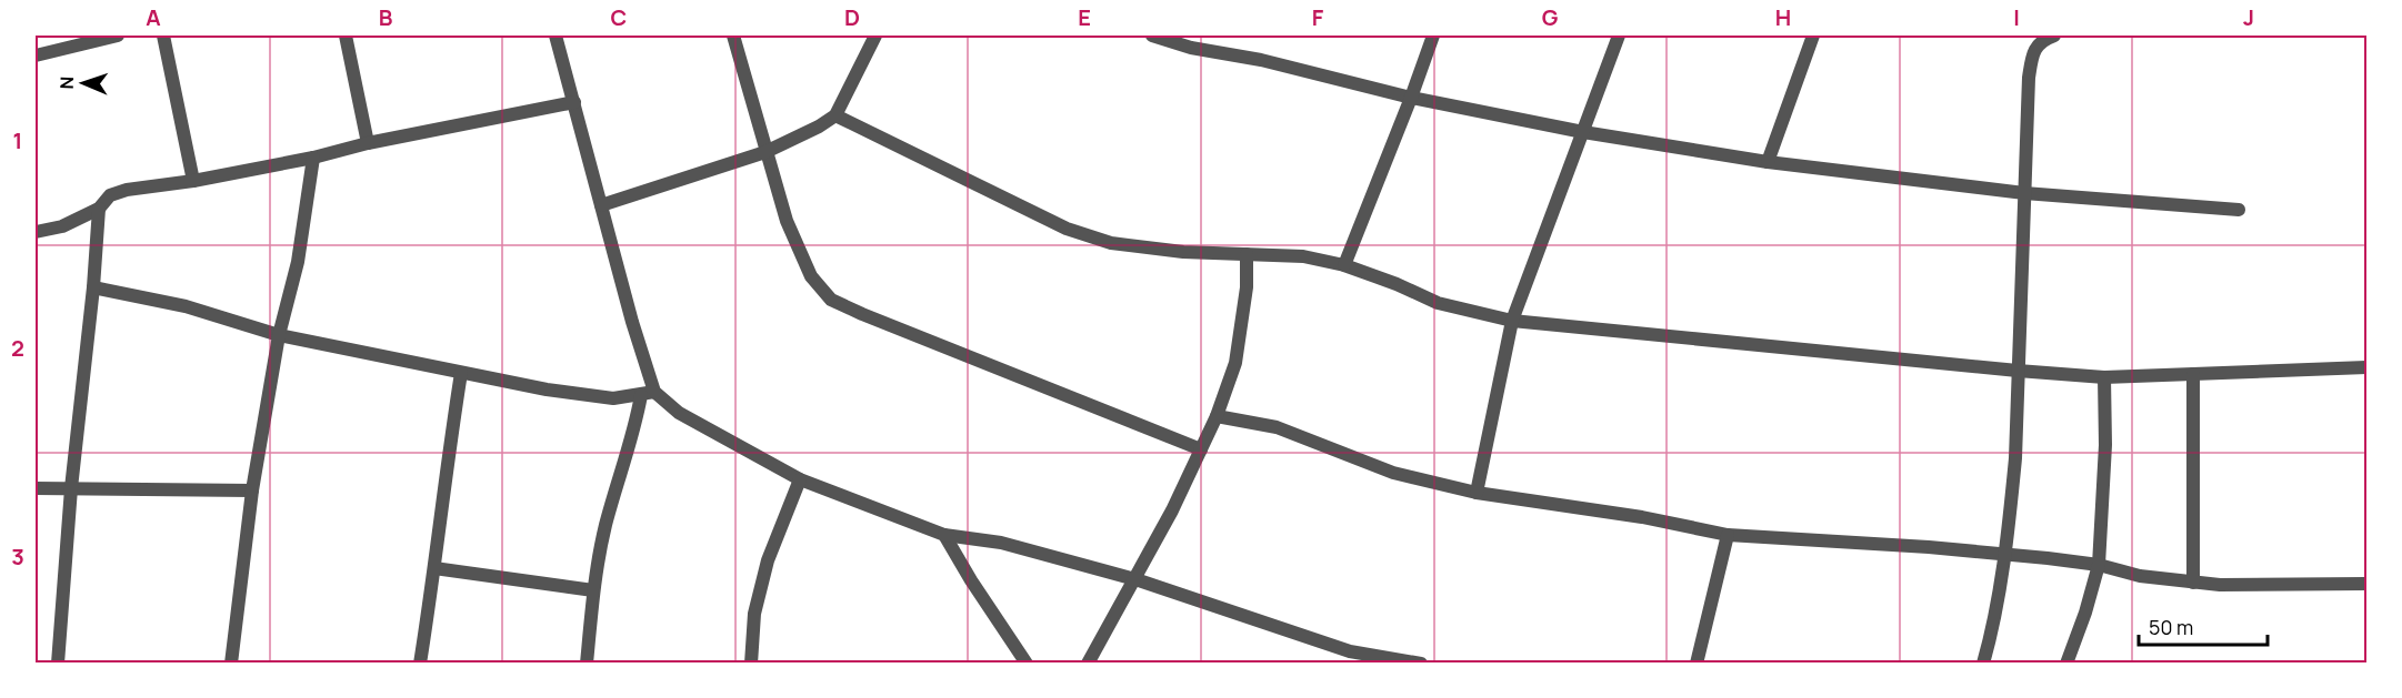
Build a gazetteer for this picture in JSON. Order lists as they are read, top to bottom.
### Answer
{
  "scale_bar": "50 m",
  "north": "left",
  "grid": {
    "columns": [
      "A",
      "B",
      "C",
      "D",
      "E",
      "F",
      "G",
      "H",
      "I",
      "J"
    ],
    "rows": ["1", "2", "3"]
  }
}
